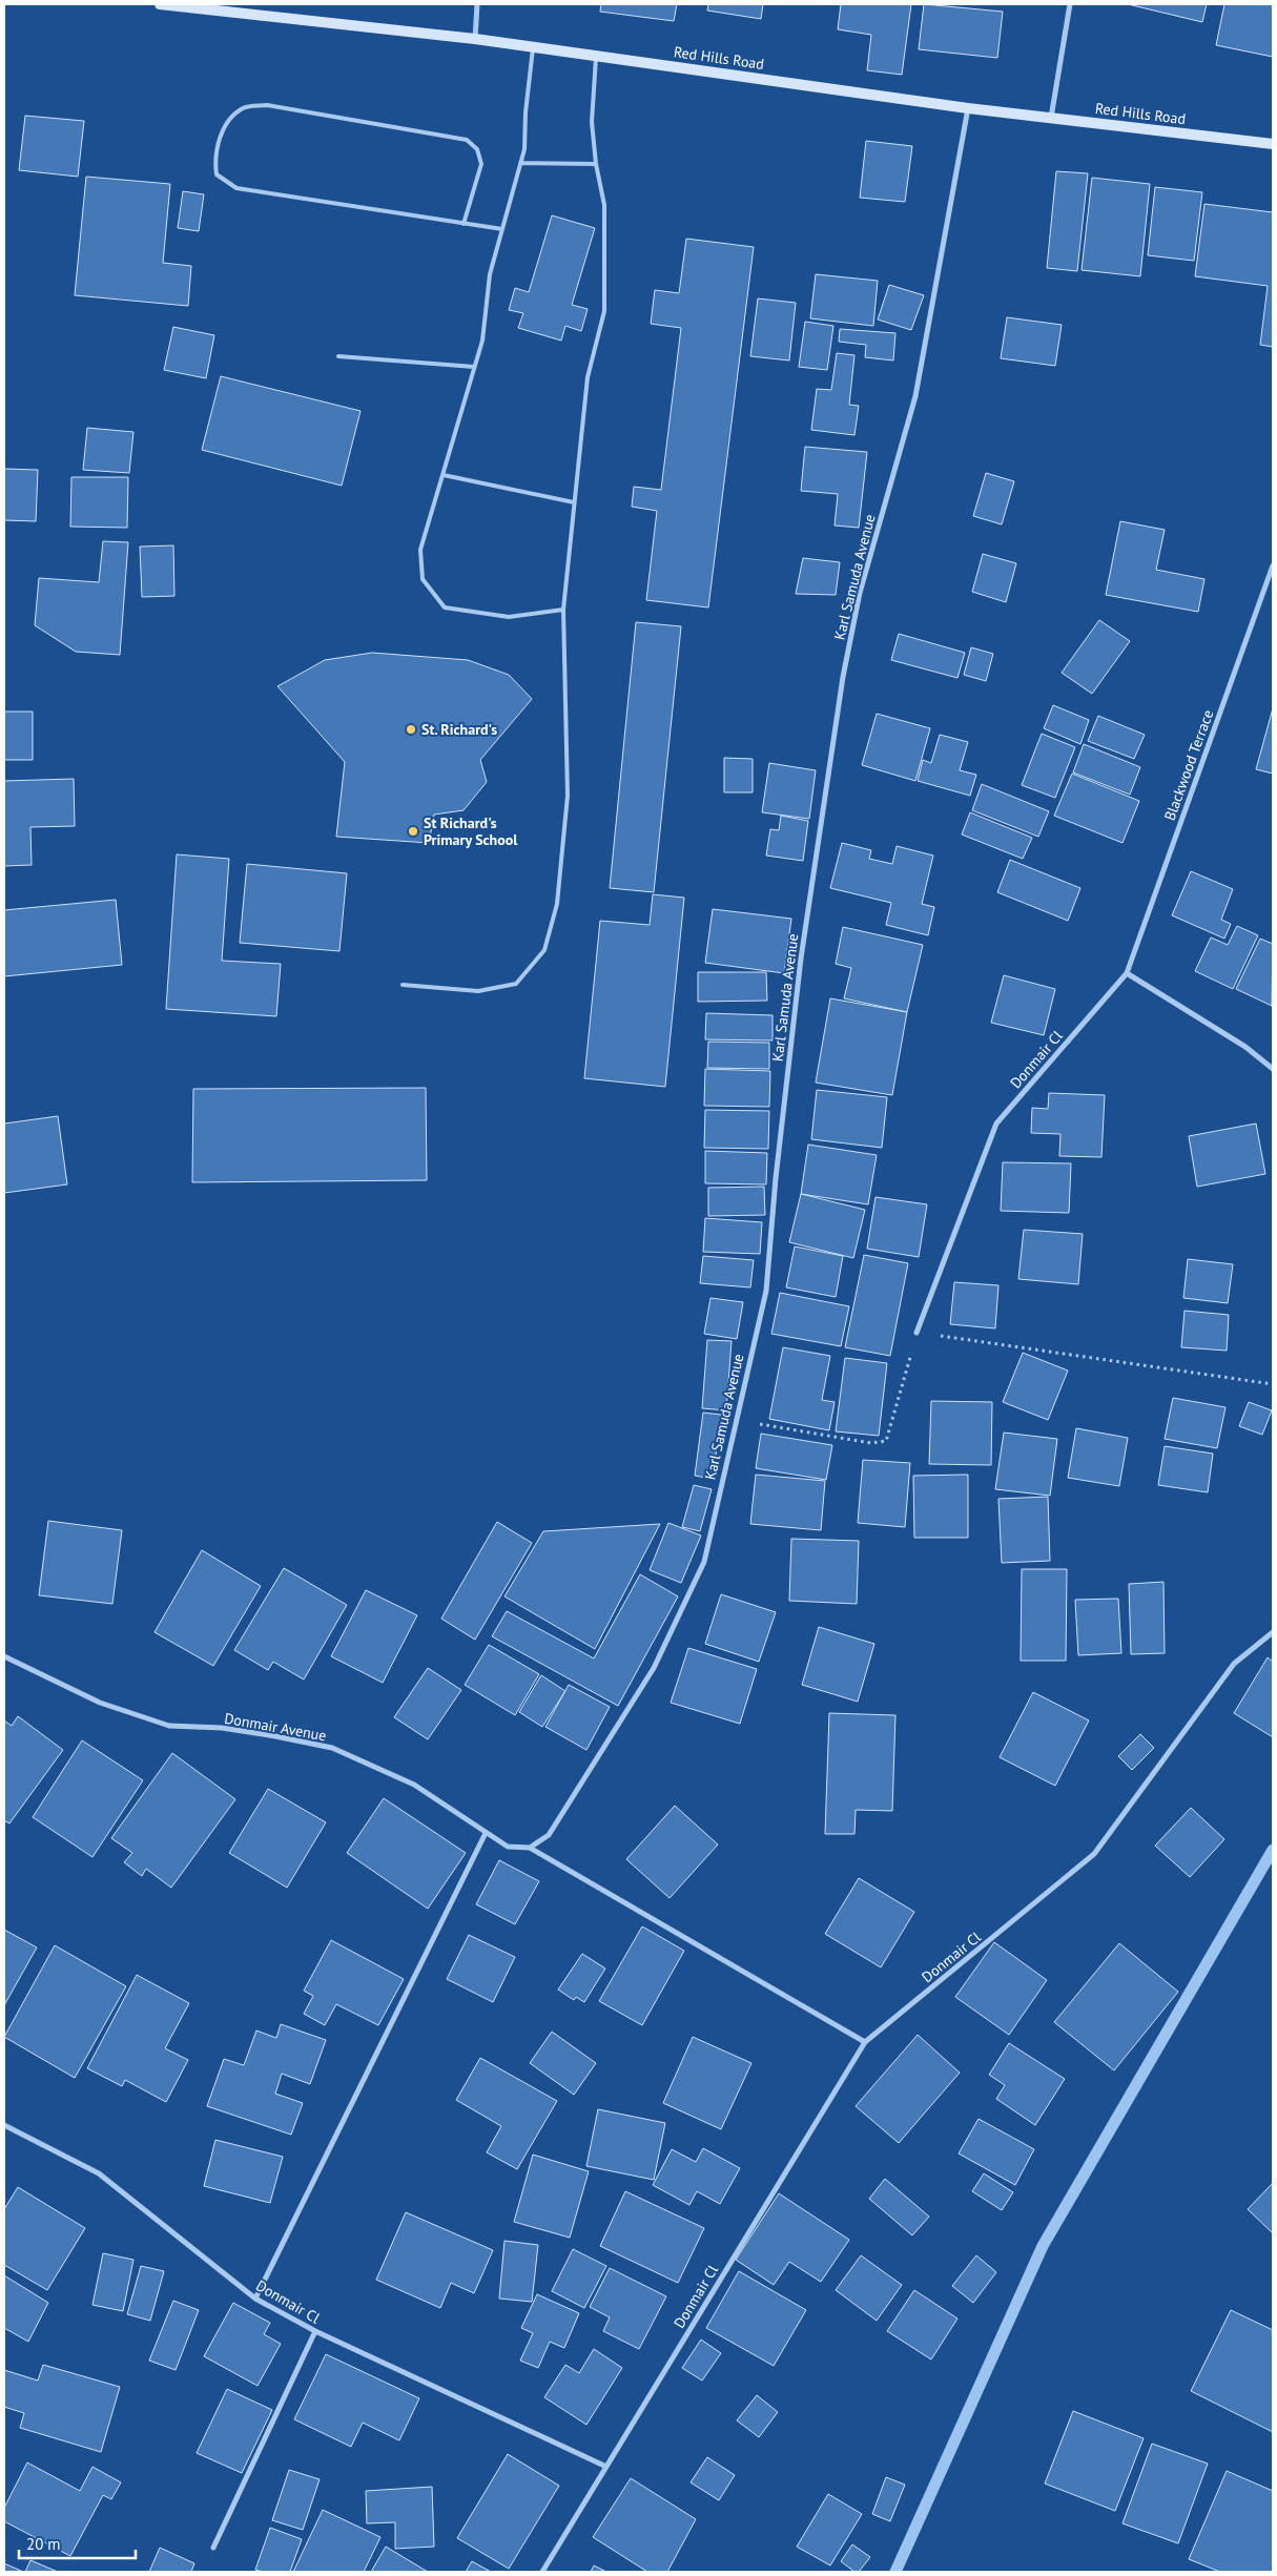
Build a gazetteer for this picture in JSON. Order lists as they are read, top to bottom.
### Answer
{
  "streets": {
    "main road": ["Red Hills Road"],
    "street": [
      "Karl Samuda Avenue",
      "Blackwood Terrace",
      "Donmair Cl",
      "Donmair Avenue"
    ]
  },
  "crossings": [
    ["Red Hills Road", "Karl Samuda Avenue"],
    ["Karl Samuda Avenue", "Donmair Avenue"],
    ["Blackwood Terrace", "Donmair Cl"]
  ],
  "places": ["St. Richard's", "St Richard's Primary School"],
  "scale_bar": "20 m"
}
